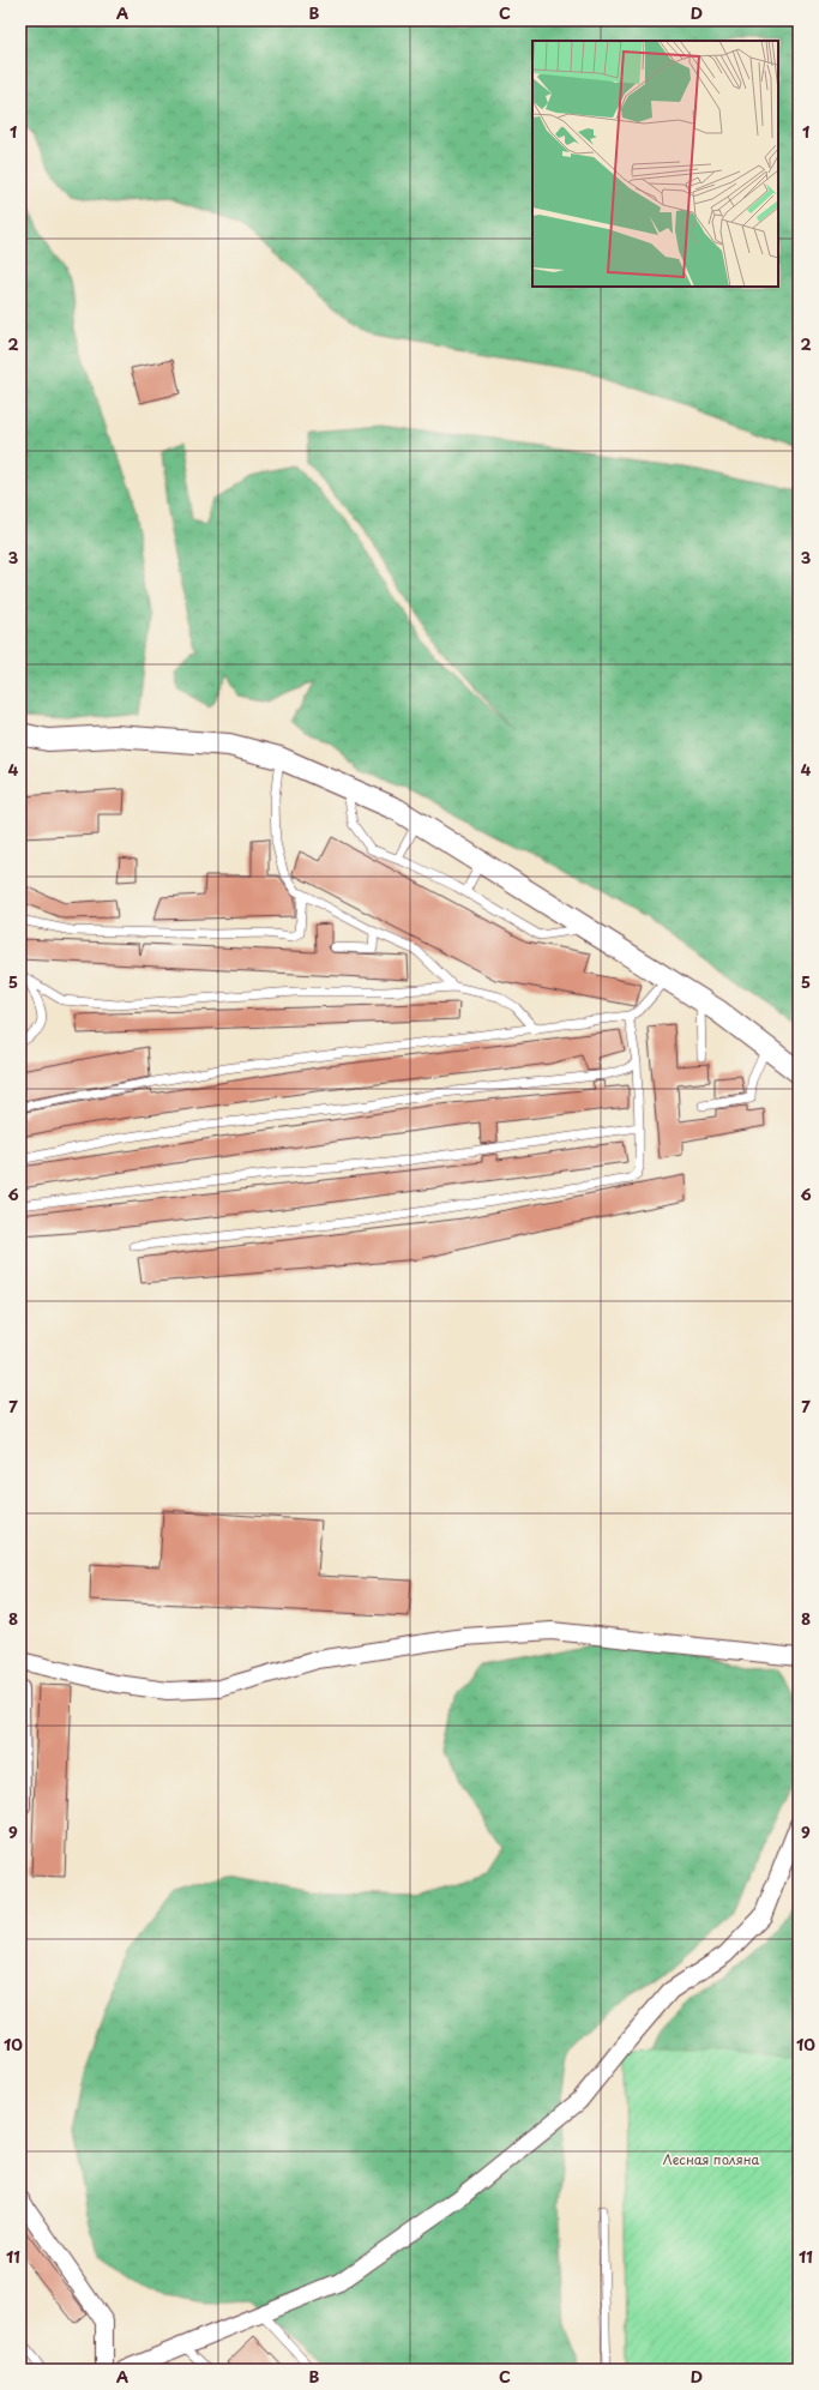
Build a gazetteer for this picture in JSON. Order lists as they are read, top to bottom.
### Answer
{
  "parks": ["Лесная поляна"],
  "grid": {
    "columns": [
      "A",
      "B",
      "C",
      "D"
    ],
    "rows": [
      "1",
      "2",
      "3",
      "4",
      "5",
      "6",
      "7",
      "8",
      "9",
      "10",
      "11"
    ]
  }
}
